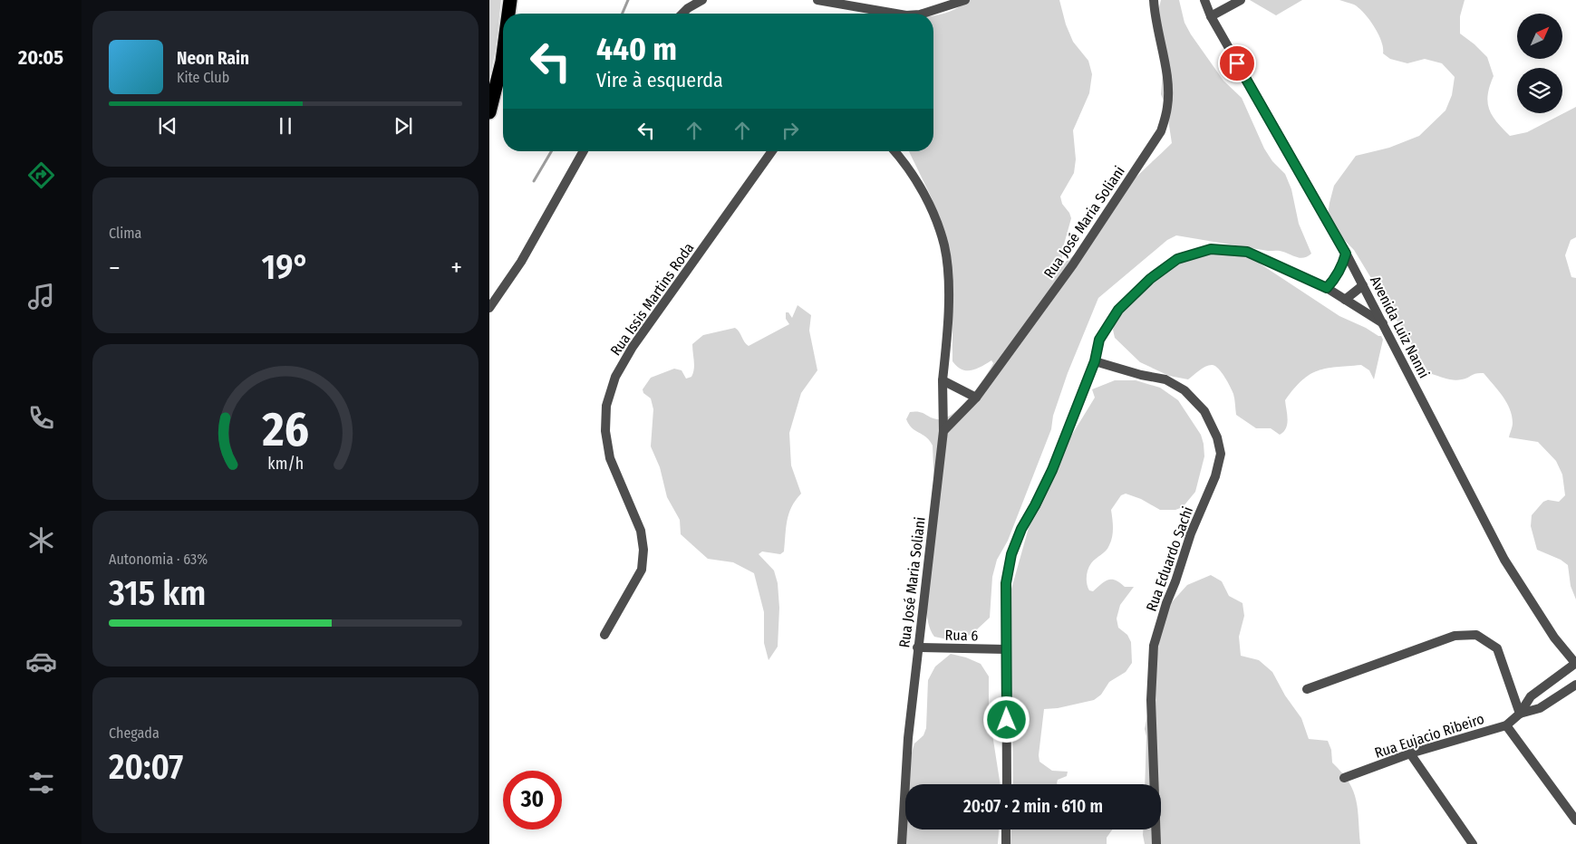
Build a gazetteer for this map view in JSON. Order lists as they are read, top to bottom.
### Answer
{
  "streets": {
    "street": [
      "Rua José Maria Soliani",
      "Rua Issis Martins Roda",
      "Avenida Luiz Nanni",
      "Rua Eduardo Sachi",
      "Rua 6",
      "Rua Eujacio Ribeiro"
    ]
  },
  "crossings": [
    ["Rua José Maria Soliani", "Rua 6"],
    ["Avenida Luiz Nanni", "Rua Eujacio Ribeiro"]
  ],
  "north": "top right",
  "page": {
    "tabs": "20:05",
    "turn": ["440 m", "Vire à esquerda"],
    "song": ["Neon Rain", "Kite Club"],
    "tile": [
      "Clima",
      ["Autonomia · 63%", "315 km"],
      ["Chegada", "20:07"]
    ],
    "heat": ["−", "19°", "+"],
    "limit": "30",
    "trip": "20:07 · 2 min · 610 m",
    "gauge": ["26", "km/h"]
  }
}
